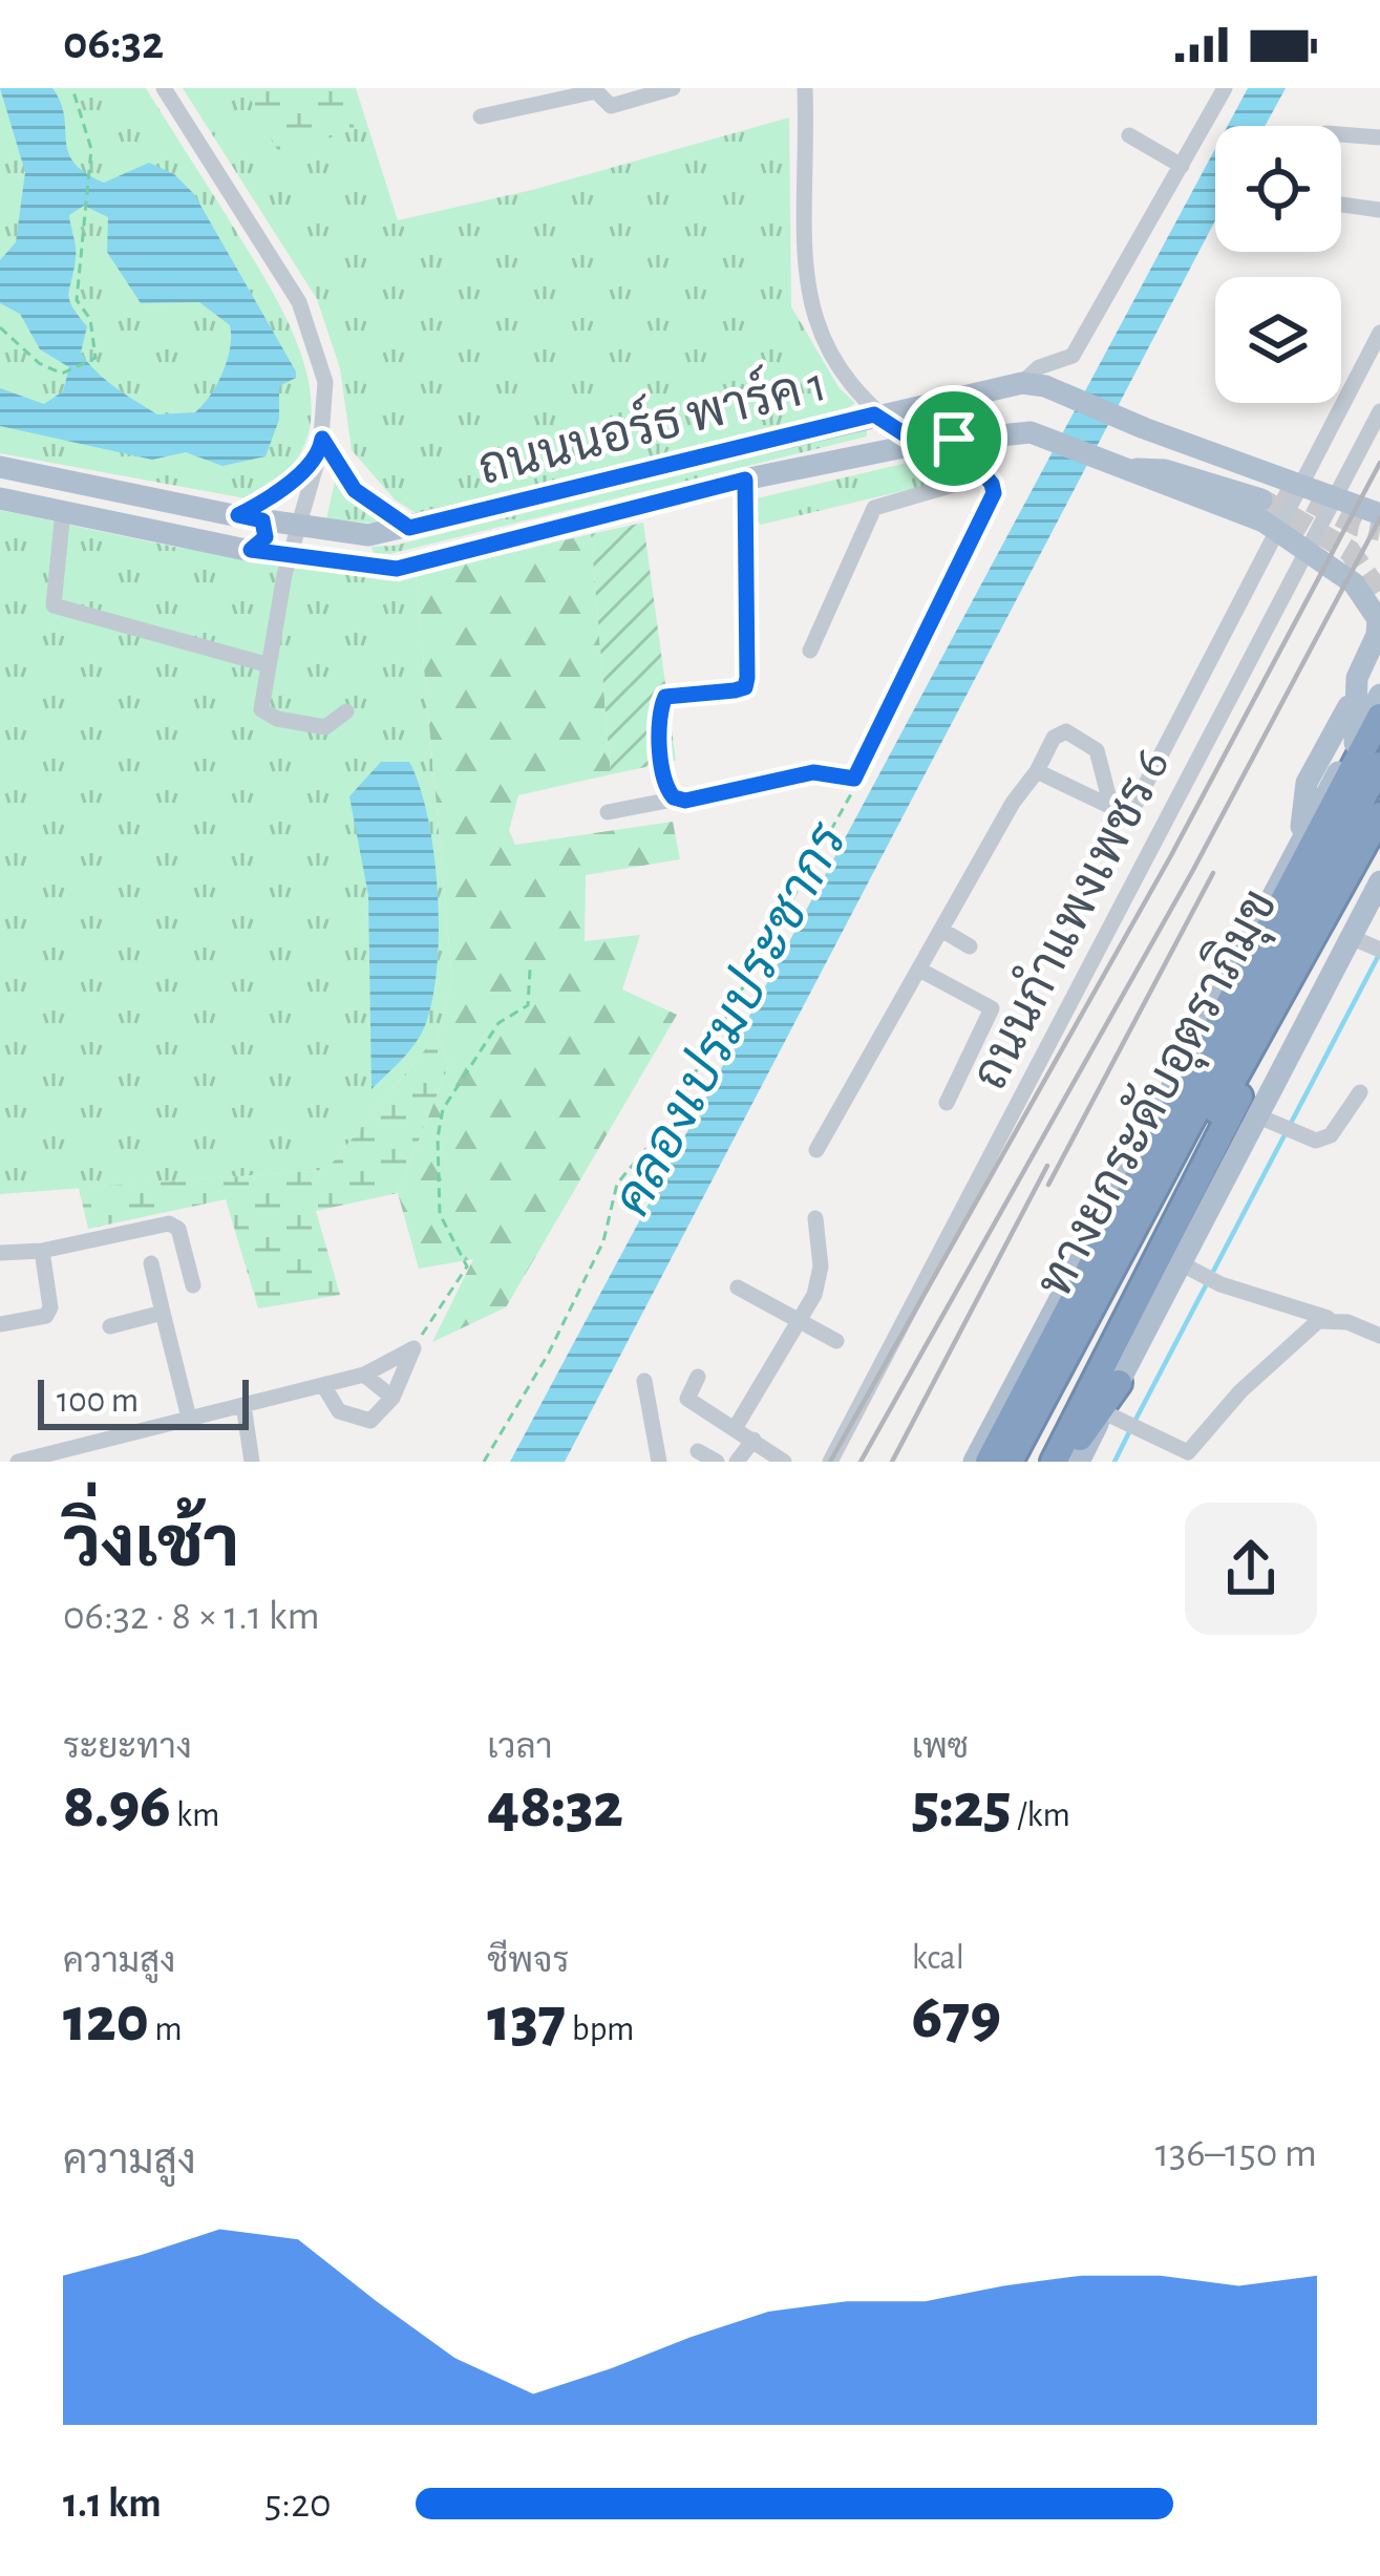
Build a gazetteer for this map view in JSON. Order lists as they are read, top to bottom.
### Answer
{
  "streets": {
    "highway": ["ทางยกระดับอุตราภิมุข"],
    "main road": ["ถนนนอร์ธ พาร์ค 1"],
    "street": ["ถนนกำแพงเพชร 6"]
  },
  "crossings": [
    ["ถนนนอร์ธ พาร์ค 1", "ถนนกำแพงเพชร 6"]
  ],
  "water": ["คลองเปรมประชากร"],
  "scale_bar": "100 m",
  "page": {
    "status": "06:32",
    "scale": "100 m",
    "heading": ["วิ่งเช้า", "06:32 · 8 × 1.1 km"],
    "stats": [
      ["ระยะทาง", "8.96 km"],
      ["เวลา", "48:32"],
      ["เพซ", "5:25 /km"],
      ["ความสูง", "120 m"],
      ["ชีพจร", "137 bpm"],
      ["kcal", "679"]
    ],
    "chart": ["ความสูง", "136–150 m"],
    "list": [
      {
        "name": "1.1 km",
        "note": "5:20"
      }
    ]
  }
}
